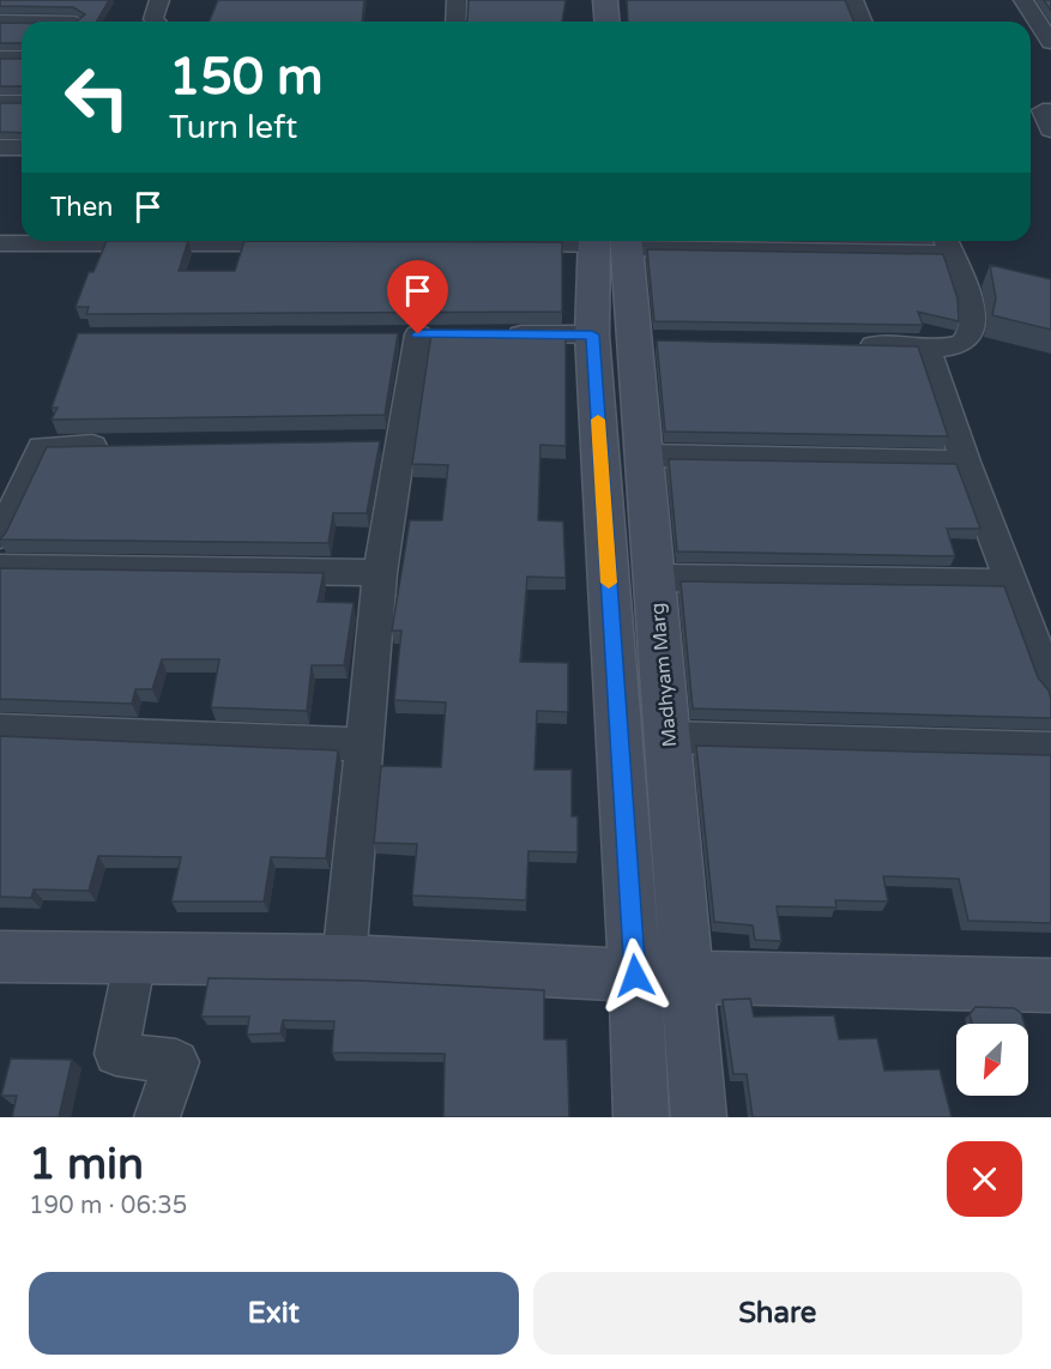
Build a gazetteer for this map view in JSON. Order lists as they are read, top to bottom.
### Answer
{
  "streets": {
    "street": ["Madhyam Marg"]
  },
  "north": "bottom left",
  "page": {
    "turn": ["150 m", "Turn left"],
    "then": "Then",
    "heading": ["1 min", "190 m · 06:35"],
    "buttons": ["Exit", "Share"]
  }
}
